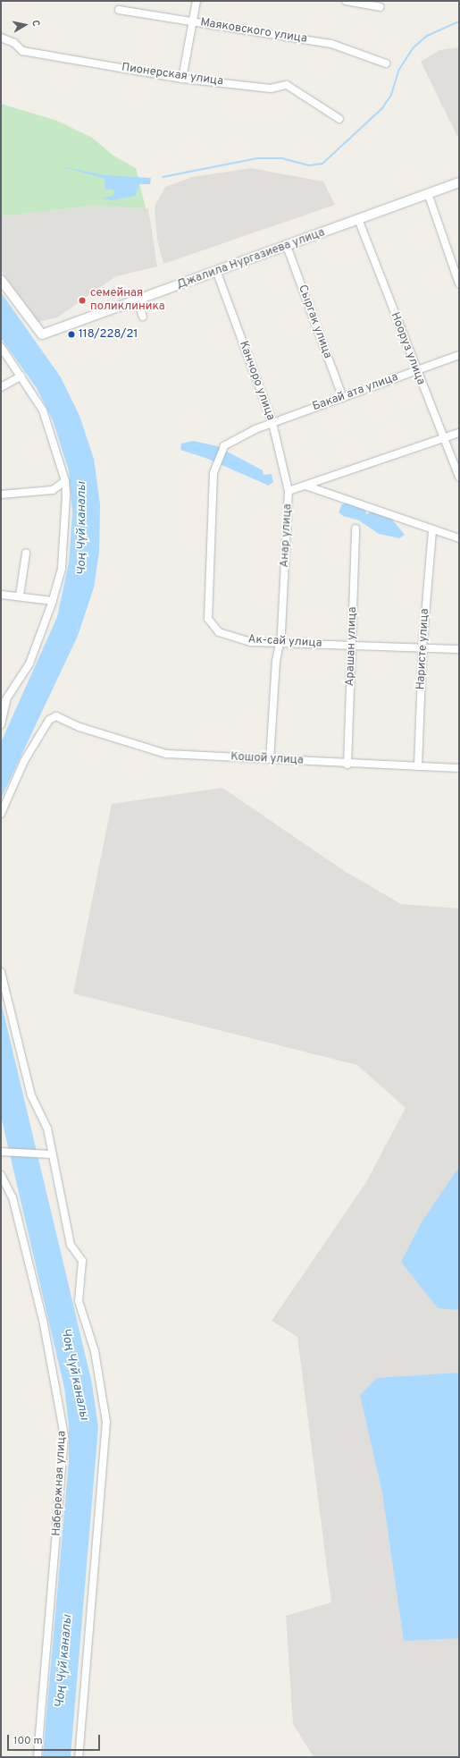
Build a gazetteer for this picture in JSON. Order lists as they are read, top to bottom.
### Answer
{
  "streets": {
    "street": [
      "Маяковского улица",
      "Пионерская улица",
      "Джалила Нургазиева улица",
      "Сыргак улица",
      "Нооруз улица",
      "Канчоро улица",
      "Бакай ата улица",
      "Анар улица",
      "Ак-сай улица",
      "Арашан улица",
      "Наристе улица",
      "Кошой улица",
      "Набережная улица"
    ]
  },
  "crossings": [
    ["Джалила Нургазиева улица", "Сыргак улица"],
    ["Джалила Нургазиева улица", "Нооруз улица"],
    ["Джалила Нургазиева улица", "Канчоро улица"],
    ["Сыргак улица", "Бакай ата улица"],
    ["Нооруз улица", "Бакай ата улица"],
    ["Нооруз улица", "Анар улица"],
    ["Канчоро улица", "Бакай ата улица"],
    ["Канчоро улица", "Анар улица"],
    ["Канчоро улица", "Ак-сай улица"],
    ["Бакай ата улица", "Ак-сай улица"],
    ["Анар улица", "Ак-сай улица"],
    ["Анар улица", "Кошой улица"],
    ["Ак-сай улица", "Арашан улица"],
    ["Ак-сай улица", "Наристе улица"],
    ["Арашан улица", "Кошой улица"],
    ["Наристе улица", "Кошой улица"]
  ],
  "water": ["Чоң Чүй каналы"],
  "places": ["семейная поликлиника", "118/228/21"],
  "scale_bar": "100 m",
  "north": "right"
}
